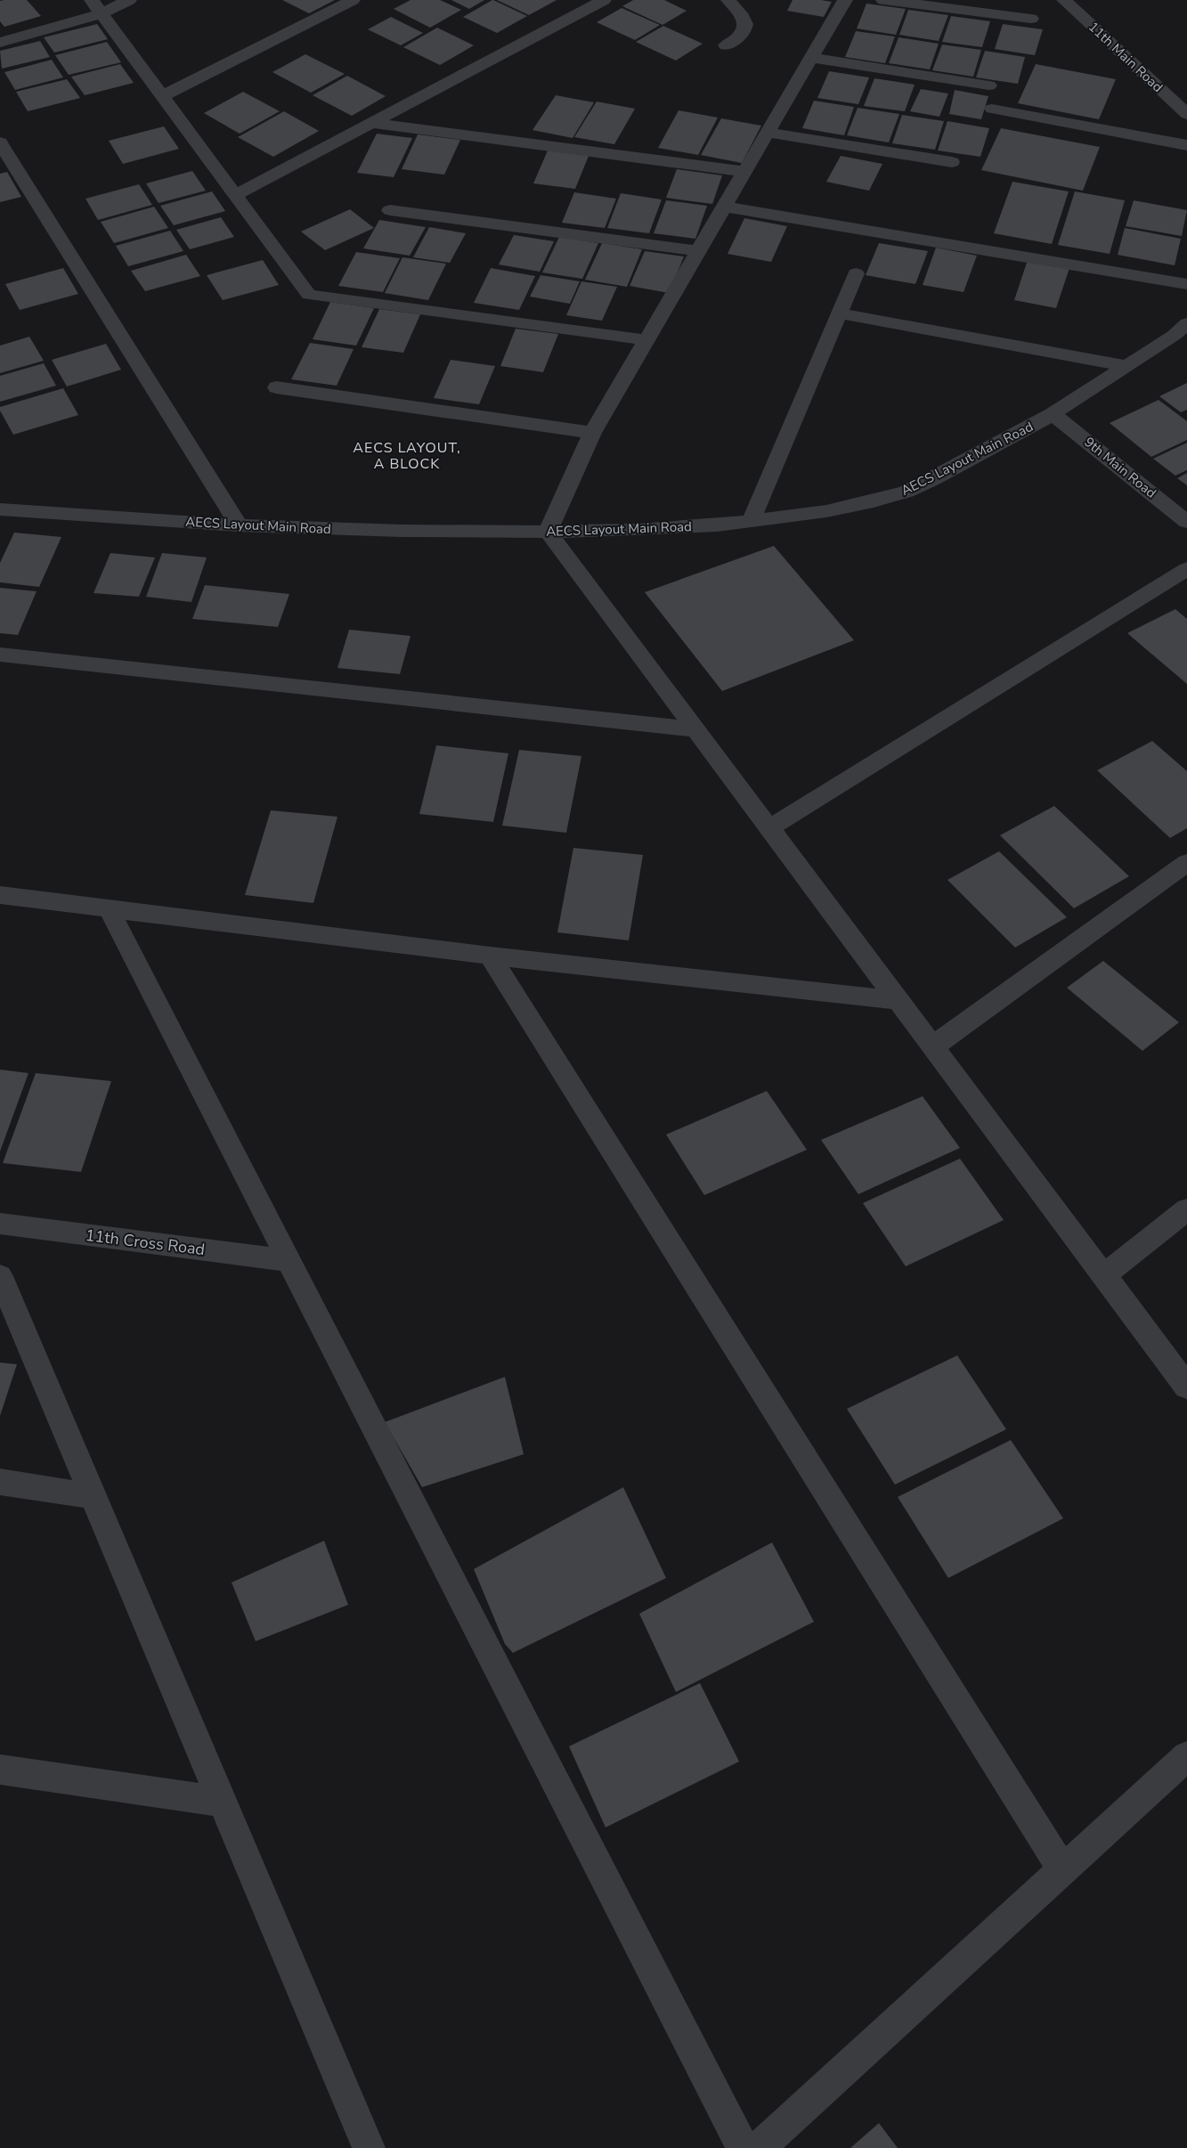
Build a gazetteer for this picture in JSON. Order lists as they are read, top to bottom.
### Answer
{
  "streets": {
    "street": [
      "11th Main Road",
      "AECS Layout Main Road",
      "9th Main Road",
      "11th Cross Road"
    ]
  },
  "crossings": [
    ["AECS Layout Main Road", "9th Main Road"]
  ],
  "districts": ["AECS LAYOUT, A BLOCK"]
}
